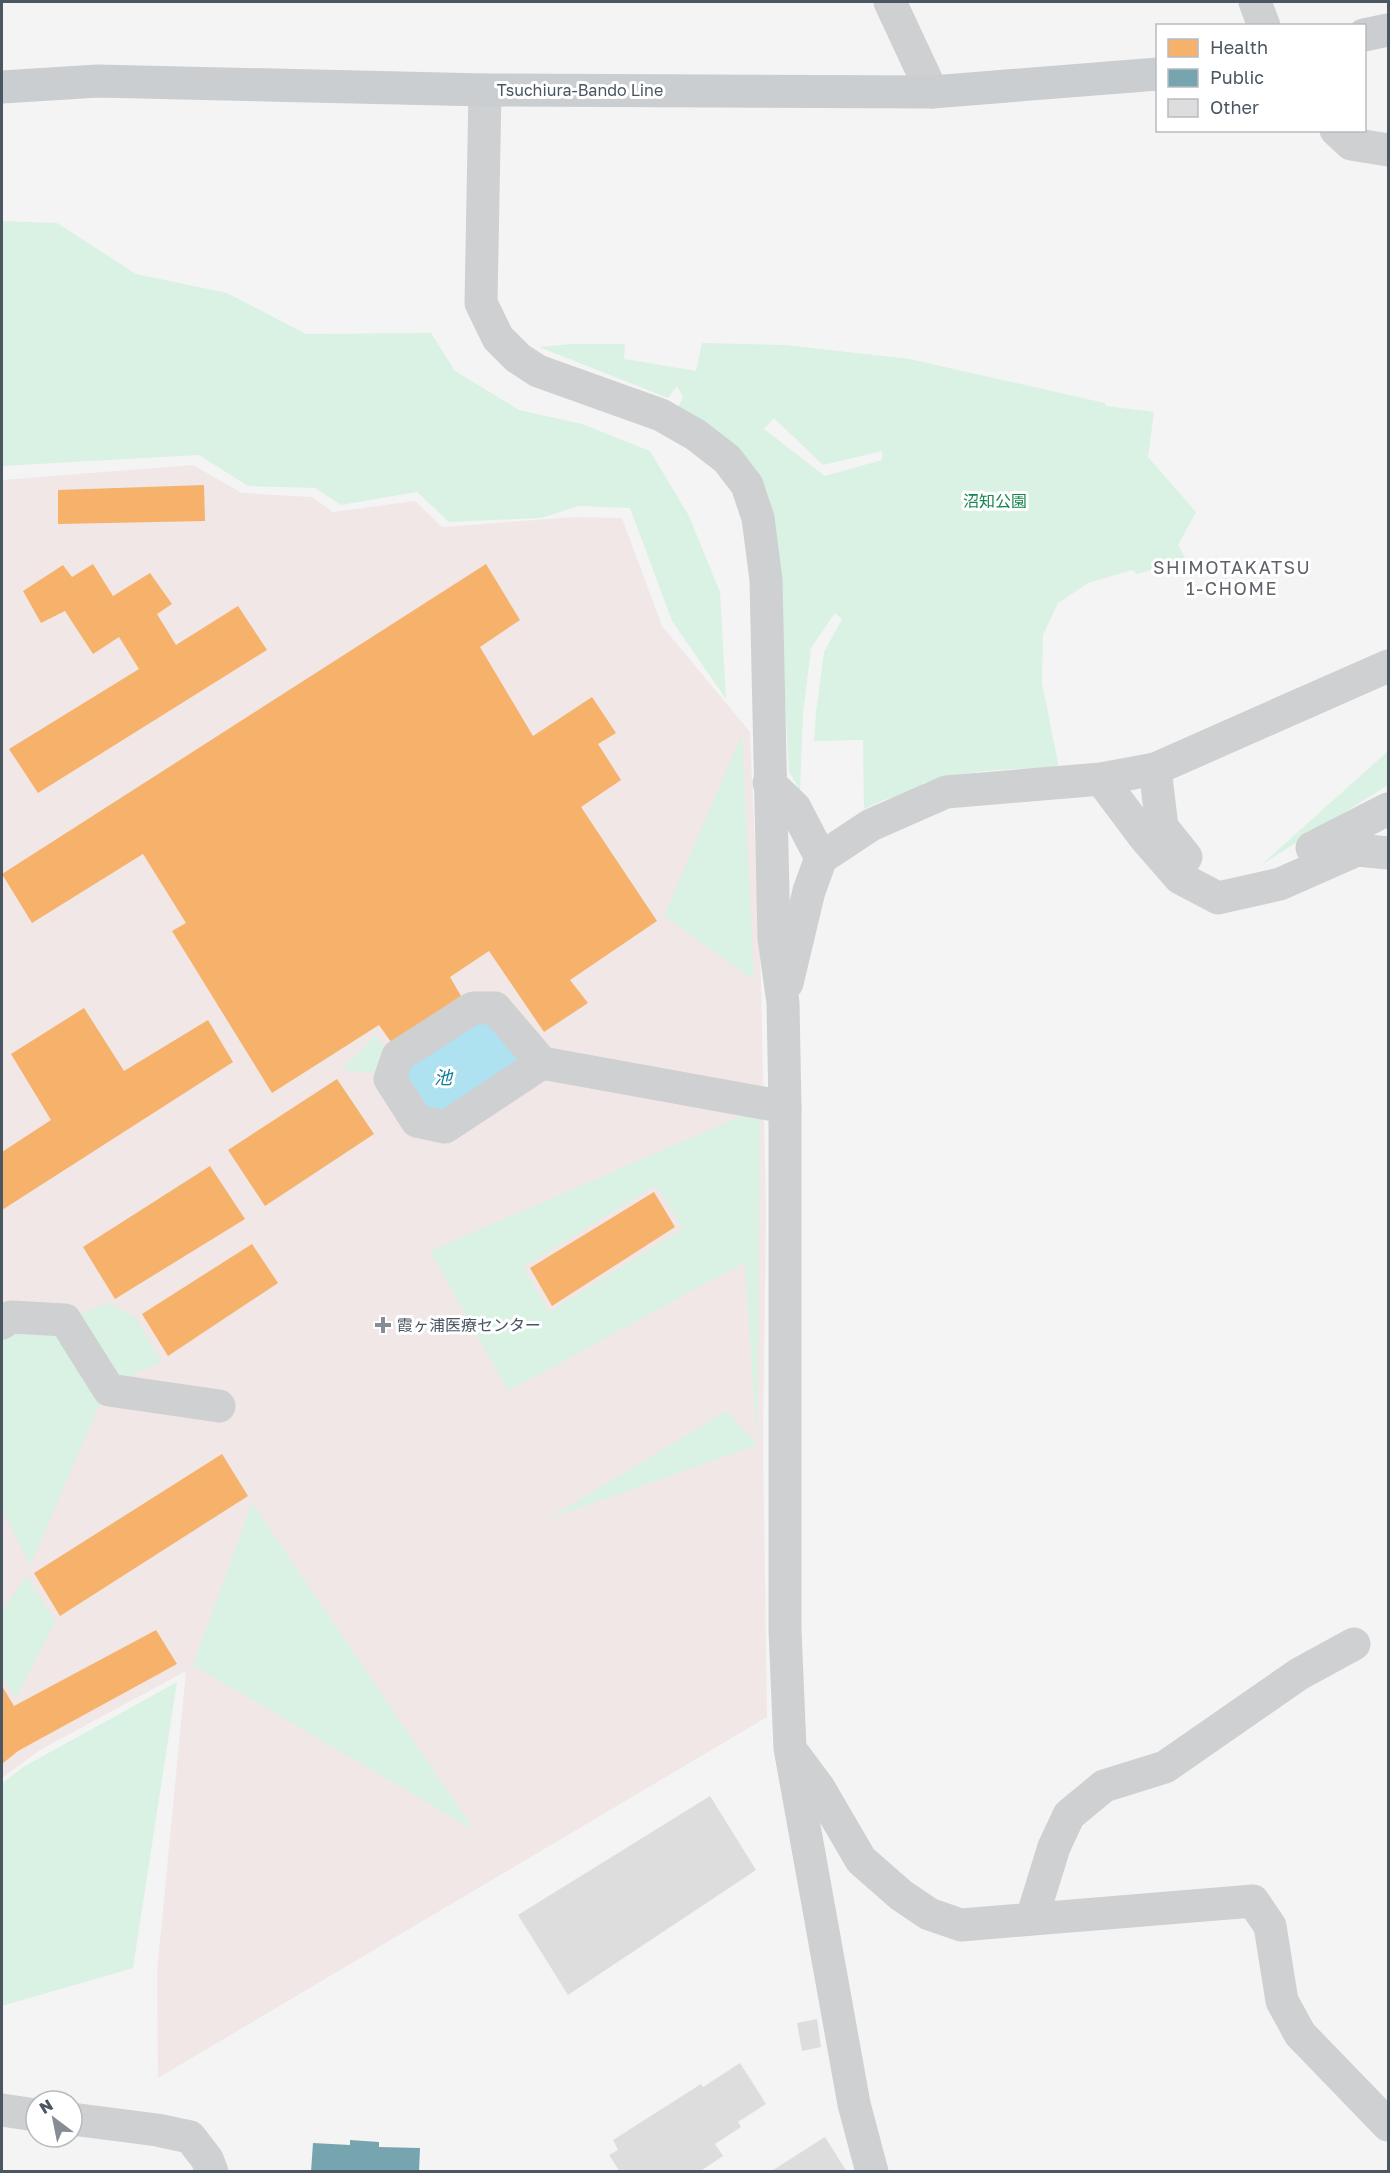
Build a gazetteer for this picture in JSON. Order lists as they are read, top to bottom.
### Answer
{
  "streets": {
    "main road": ["Tsuchiura-Bando Line"]
  },
  "districts": ["SHIMOTAKATSU 1-CHOME"],
  "water": ["池"],
  "parks": ["沼知公園"],
  "places": {
    "health": ["霞ヶ浦医療センター"]
  },
  "legend": ["Health", "Public", "Other"],
  "north": "top left"
}
